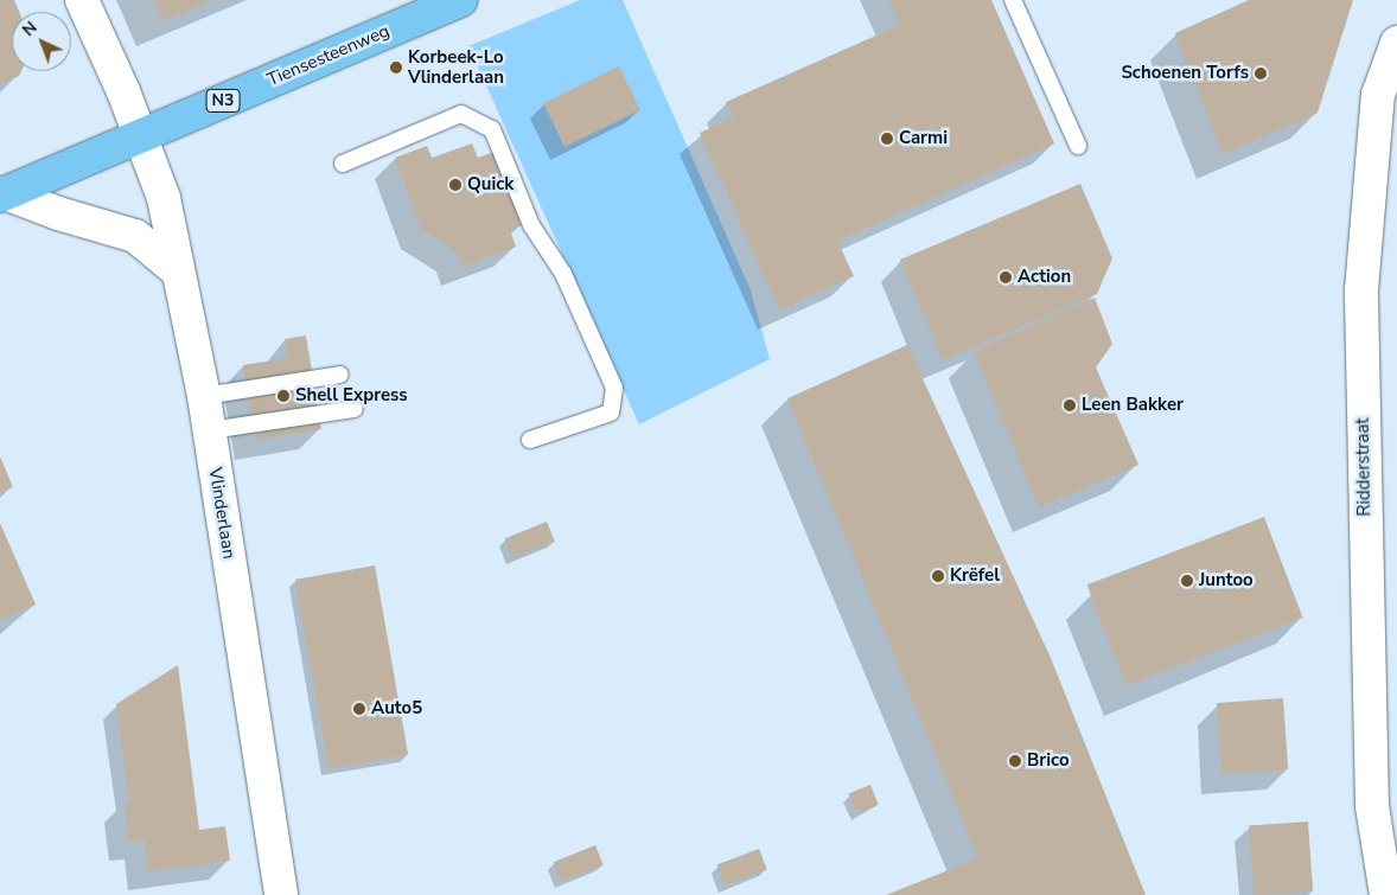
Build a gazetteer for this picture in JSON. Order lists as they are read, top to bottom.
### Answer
{
  "streets": {
    "main road": ["Tiensesteenweg", "N3"],
    "street": ["Ridderstraat", "Vlinderlaan"]
  },
  "crossings": [
    ["Tiensesteenweg", "Vlinderlaan"]
  ],
  "places": [
    "Korbeek-Lo Vlinderlaan",
    "Schoenen Torfs",
    "Carmi",
    "Quick",
    "Action",
    "Shell Express",
    "Leen Bakker",
    "Krëfel",
    "Juntoo",
    "Auto5",
    "Brico"
  ],
  "north": "top left"
}
